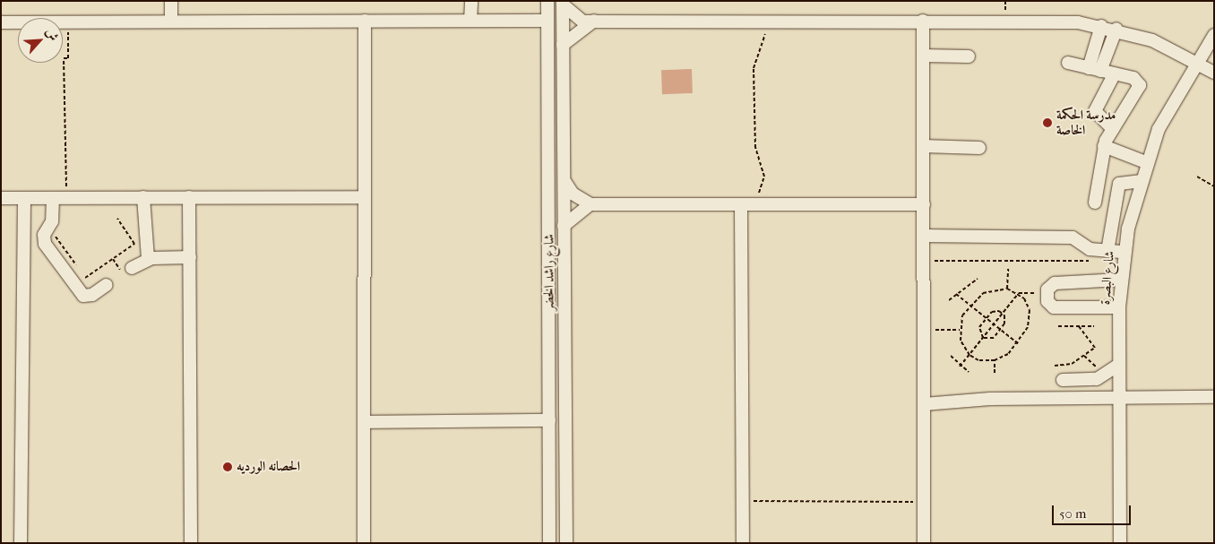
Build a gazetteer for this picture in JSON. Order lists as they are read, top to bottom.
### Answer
{
  "streets": {
    "street": ["شارع راشد الخضر", "شارع البصرة"]
  },
  "places": ["مدرسة الحكمة الخاصة", "الحصانه الورديه"],
  "scale_bar": "50 m",
  "north": "top right"
}
